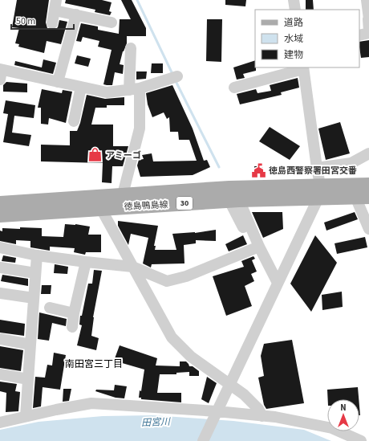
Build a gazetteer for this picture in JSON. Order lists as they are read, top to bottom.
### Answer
{
  "streets": {
    "main road": ["30", "徳島鴨島線"]
  },
  "districts": ["南田宮三丁目"],
  "water": ["田宮川"],
  "places": {
    "shop": ["アミーゴ"],
    "public building": ["徳島西警察署田宮交番"]
  },
  "legend": ["道路", "水域", "建物"],
  "scale_bar": "50 m",
  "north": "top"
}
